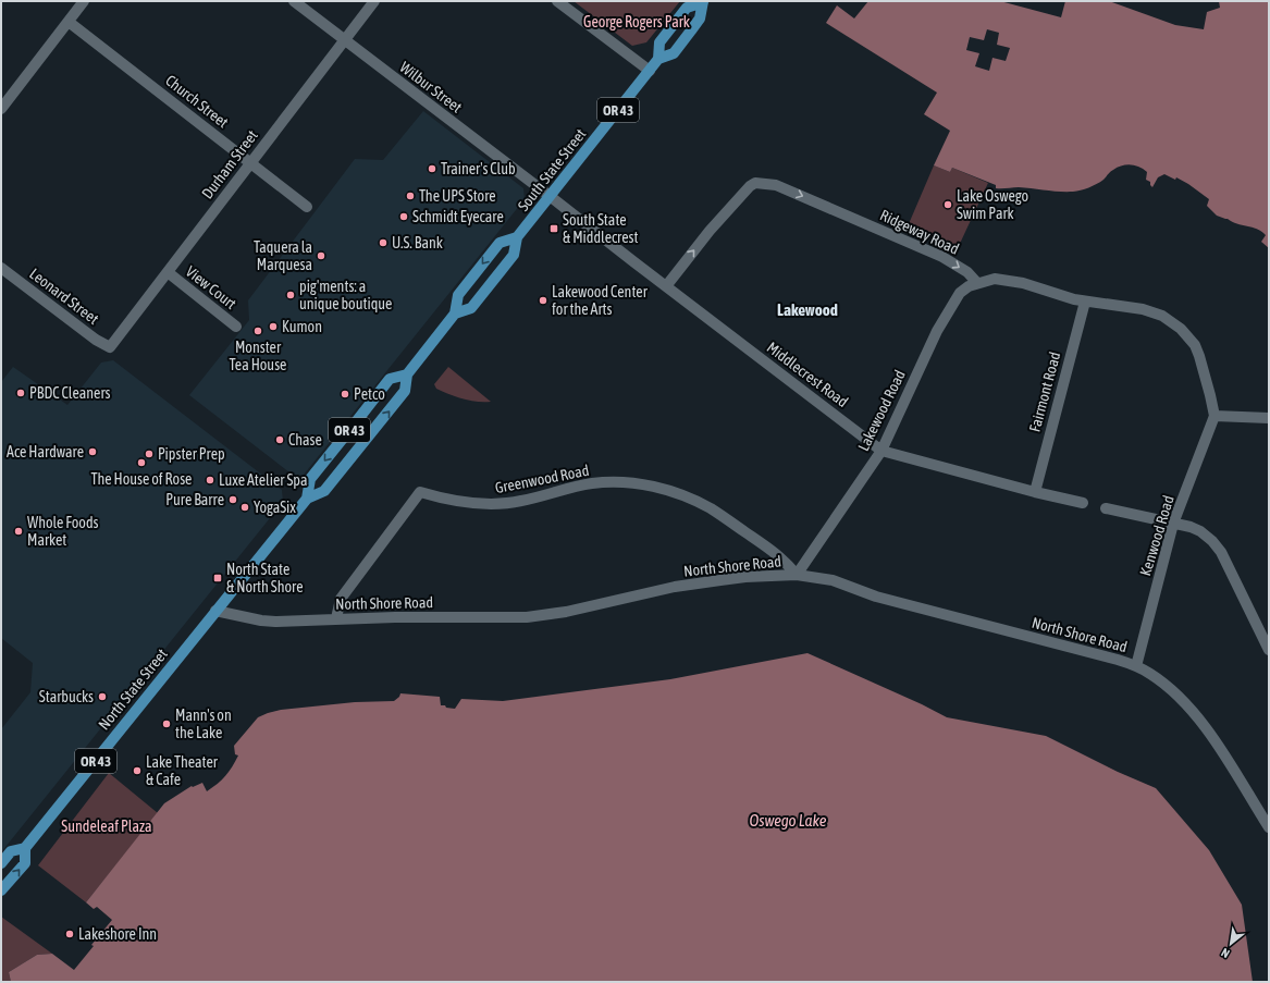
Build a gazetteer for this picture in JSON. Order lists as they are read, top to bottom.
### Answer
{
  "streets": {
    "main road": ["OR 43", "South State Street", "North State Street"],
    "street": [
      "Wilbur Street",
      "Church Street",
      "Durham Street",
      "Ridgeway Road",
      "View Court",
      "Leonard Street",
      "Middlecrest Road",
      "Fairmont Road",
      "Lakewood Road",
      "Greenwood Road",
      "Kenwood Road",
      "North Shore Road"
    ]
  },
  "crossings": [
    ["Wilbur Street", "Durham Street"],
    ["Wilbur Street", "South State Street"],
    ["Wilbur Street", "Middlecrest Road"],
    ["Church Street", "Durham Street"],
    ["Durham Street", "View Court"],
    ["Durham Street", "Leonard Street"],
    ["South State Street", "Middlecrest Road"],
    ["South State Street", "North Shore Road"],
    ["South State Street", "North State Street"],
    ["Ridgeway Road", "Middlecrest Road"],
    ["Ridgeway Road", "Lakewood Road"],
    ["Middlecrest Road", "Fairmont Road"],
    ["Middlecrest Road", "Lakewood Road"],
    ["Lakewood Road", "Greenwood Road"],
    ["Lakewood Road", "North Shore Road"],
    ["Greenwood Road", "North Shore Road"],
    ["Kenwood Road", "North Shore Road"],
    ["North Shore Road", "North State Street"]
  ],
  "one_way": ["Ridgeway Road"],
  "districts": ["Lakewood"],
  "water": ["Oswego Lake"],
  "parks": ["George Rogers Park", "Sundeleaf Plaza"],
  "places": {
    "other": [
      "Trainer's Club",
      "The UPS Store",
      "Lake Oswego Swim Park",
      "Schmidt Eyecare",
      "U.S. Bank",
      "Taquera la Marquesa",
      "pig'ments: a unique boutique",
      "Lakewood Center for the Arts",
      "Kumon",
      "Monster Tea House",
      "PBDC Cleaners",
      "Petco",
      "Chase",
      "Ace Hardware",
      "Pipster Prep",
      "The House of Rose",
      "Luxe Atelier Spa",
      "Pure Barre",
      "YogaSix",
      "Whole Foods Market",
      "Starbucks",
      "Mann's on the Lake",
      "Lake Theater & Cafe",
      "Lakeshore Inn"
    ],
    "transit": ["South State & Middlecrest", "North State & North Shore"]
  },
  "north": "bottom left"
}
